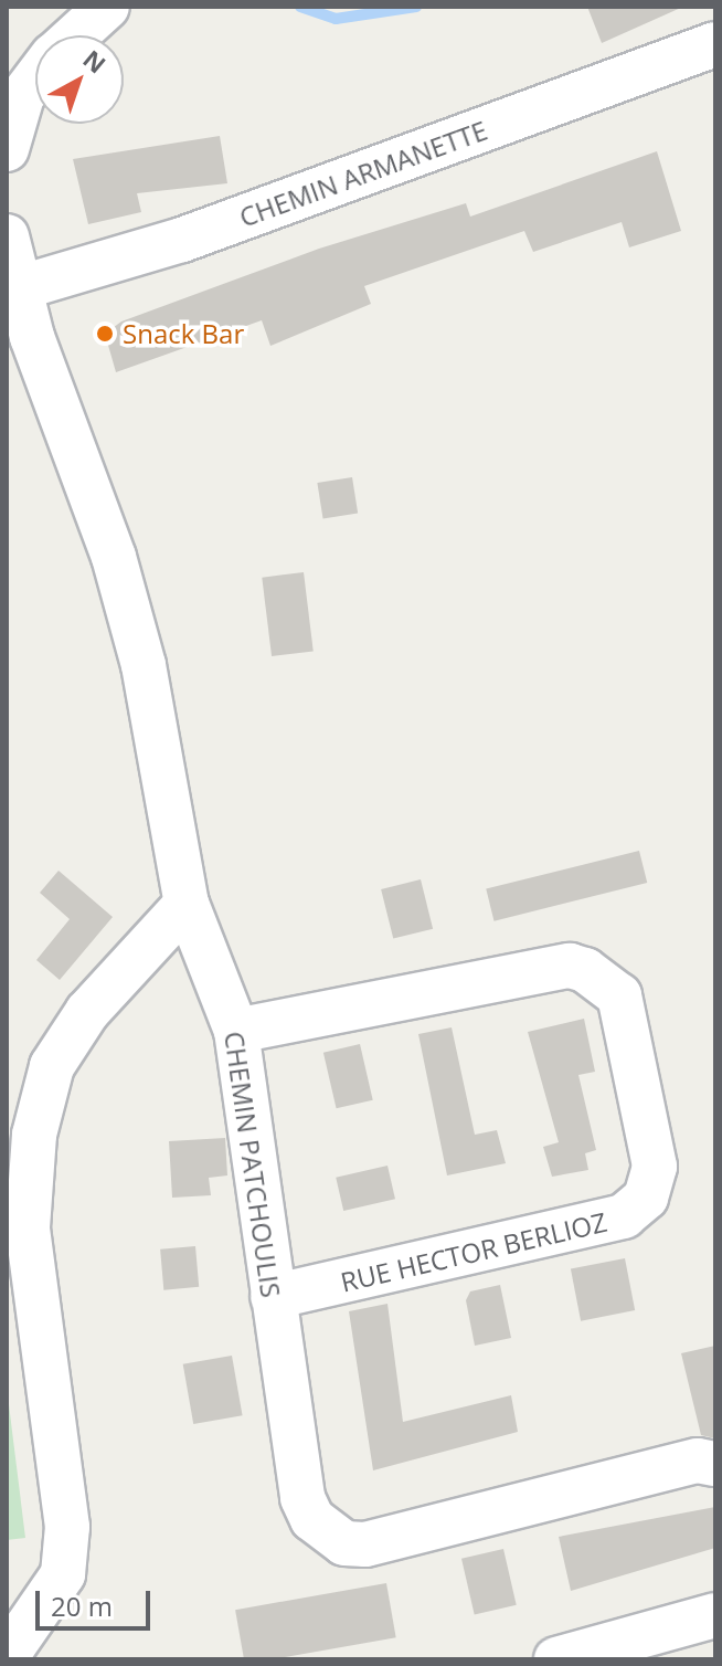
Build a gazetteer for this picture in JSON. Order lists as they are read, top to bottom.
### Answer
{
  "streets": {
    "street": ["CHEMIN ARMANETTE", "CHEMIN PATCHOULIS", "RUE HECTOR BERLIOZ"]
  },
  "crossings": [
    ["CHEMIN ARMANETTE", "CHEMIN PATCHOULIS"],
    ["CHEMIN PATCHOULIS", "RUE HECTOR BERLIOZ"]
  ],
  "places": ["Snack Bar"],
  "scale_bar": "20 m",
  "north": "top right"
}
